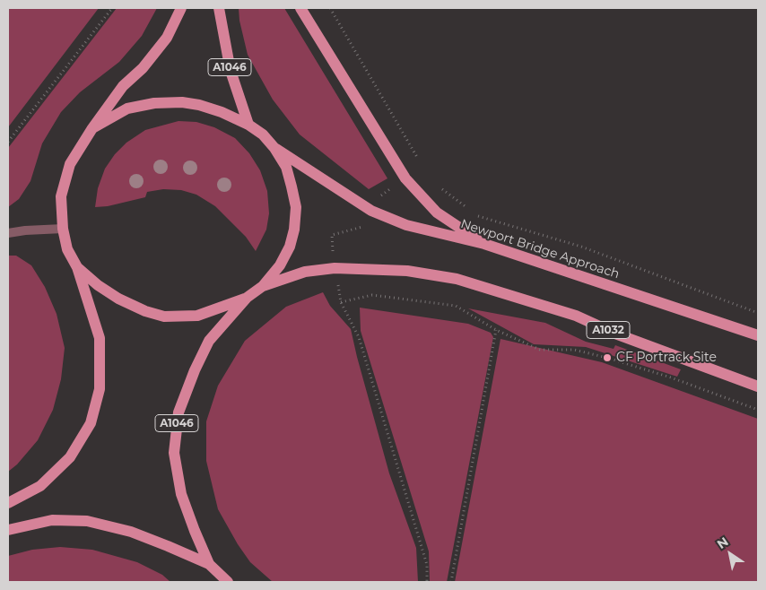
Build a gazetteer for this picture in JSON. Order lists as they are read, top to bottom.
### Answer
{
  "streets": {
    "main road": ["A1046", "Newport Bridge Approach", "A1032"]
  },
  "crossings": [
    ["A1046", "Newport Bridge Approach"],
    ["A1046", "A1032"]
  ],
  "places": ["CF Portrack Site"],
  "north": "top left"
}
